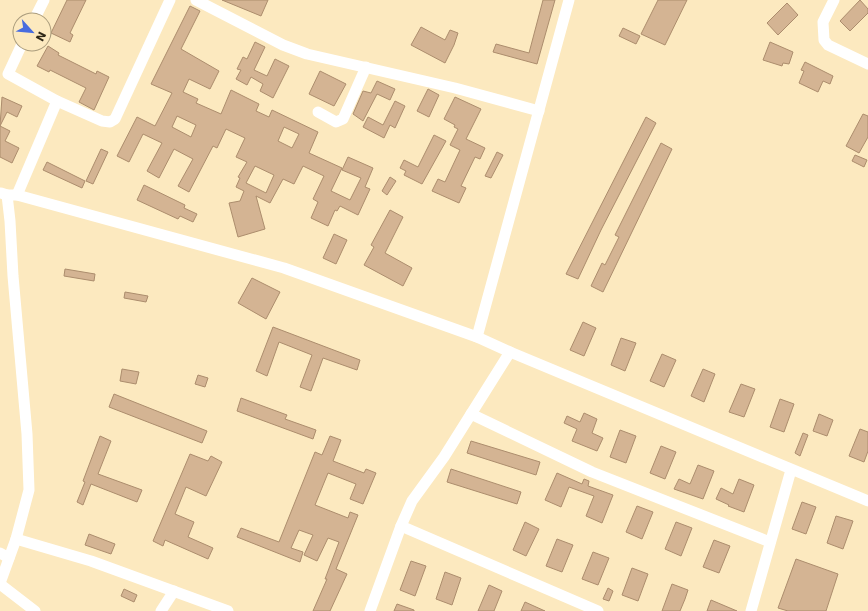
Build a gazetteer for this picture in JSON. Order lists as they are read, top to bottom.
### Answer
{
  "north": "bottom right"
}
